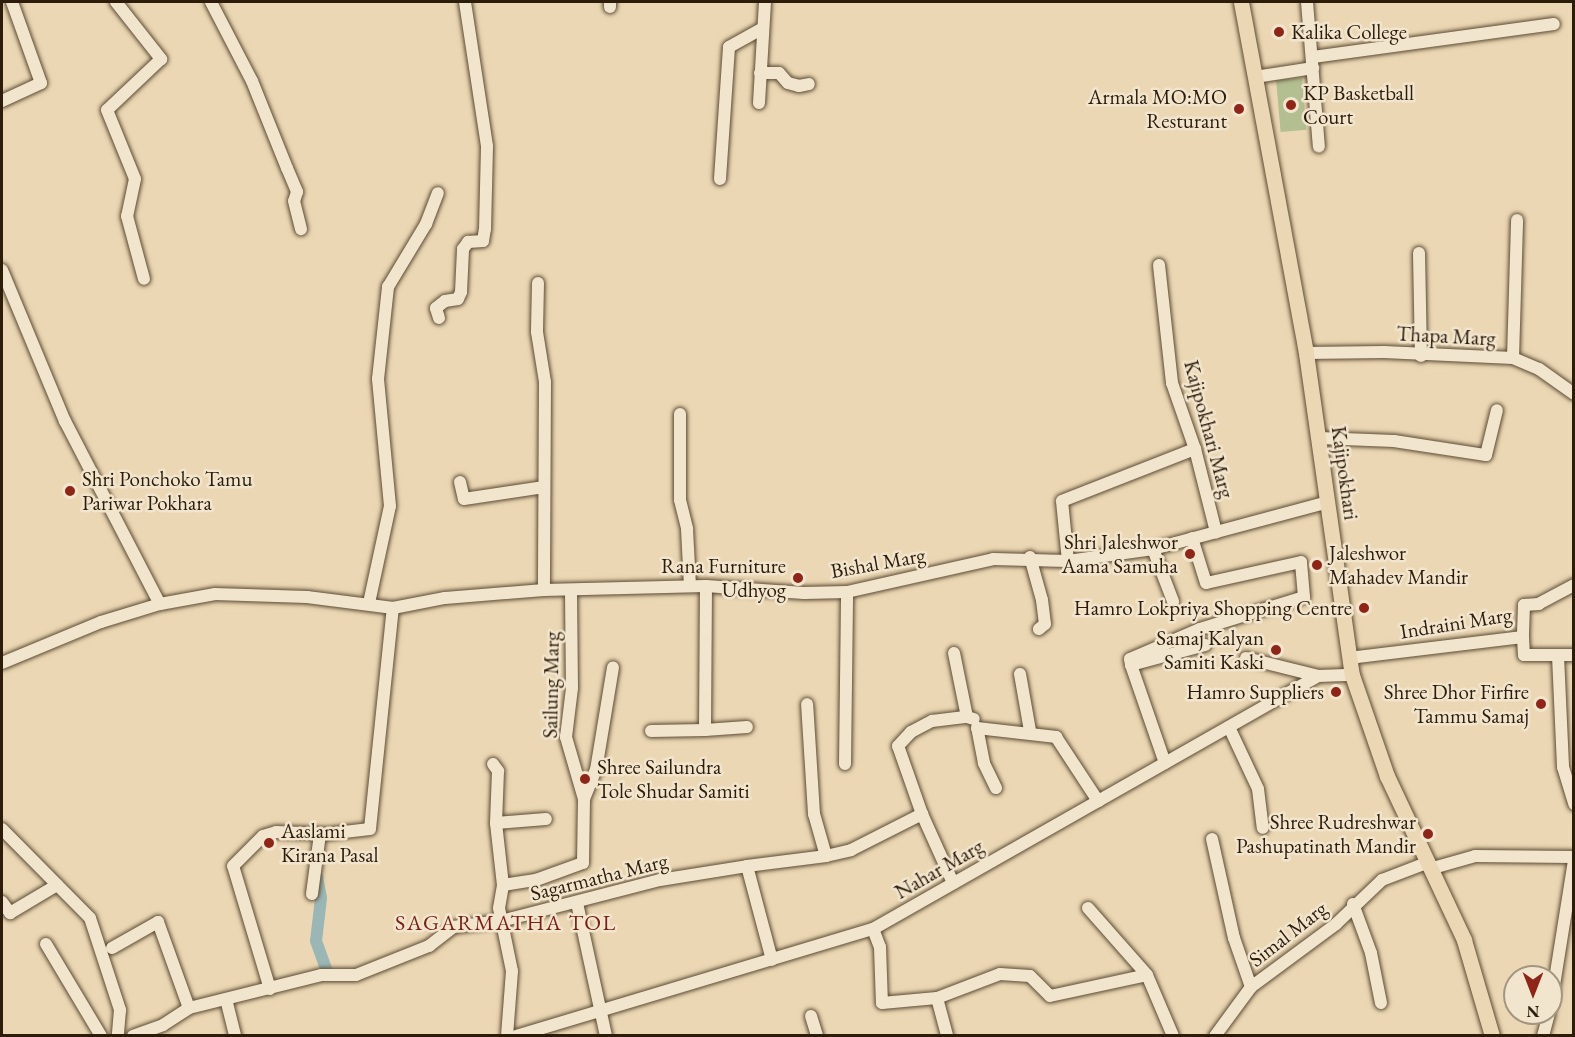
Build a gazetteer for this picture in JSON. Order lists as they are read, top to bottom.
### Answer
{
  "streets": {
    "main road": ["Kajipokhari"],
    "street": [
      "Thapa Marg",
      "Kajipokhari Marg",
      "Bishal Marg",
      "Indraini Marg",
      "Sailung Marg",
      "Nahar Marg",
      "Sagarmatha Marg",
      "Simal Marg"
    ]
  },
  "crossings": [
    ["Thapa Marg", "Kajipokhari"],
    ["Kajipokhari Marg", "Bishal Marg"],
    ["Kajipokhari", "Bishal Marg"],
    ["Kajipokhari", "Indraini Marg"],
    ["Kajipokhari", "Nahar Marg"],
    ["Kajipokhari", "Simal Marg"],
    ["Bishal Marg", "Sailung Marg"]
  ],
  "districts": ["SAGARMATHA TOL"],
  "places": [
    "Kalika College",
    "KP Basketball Court",
    "Armala MO:MO Resturant",
    "Shri Ponchoko Tamu Pariwar Pokhara",
    "Shri Jaleshwor Aama Samuha",
    "Jaleshwor Mahadev Mandir",
    "Rana Furniture Udhyog",
    "Hamro Lokpriya Shopping Centre",
    "Samaj Kalyan Samiti Kaski",
    "Hamro Suppliers",
    "Shree Dhor Firfire Tammu Samaj",
    "Shree Sailundra Tole Shudar Samiti",
    "Shree Rudreshwar Pashupatinath Mandir",
    "Aaslami Kirana Pasal"
  ],
  "north": "bottom"
}
